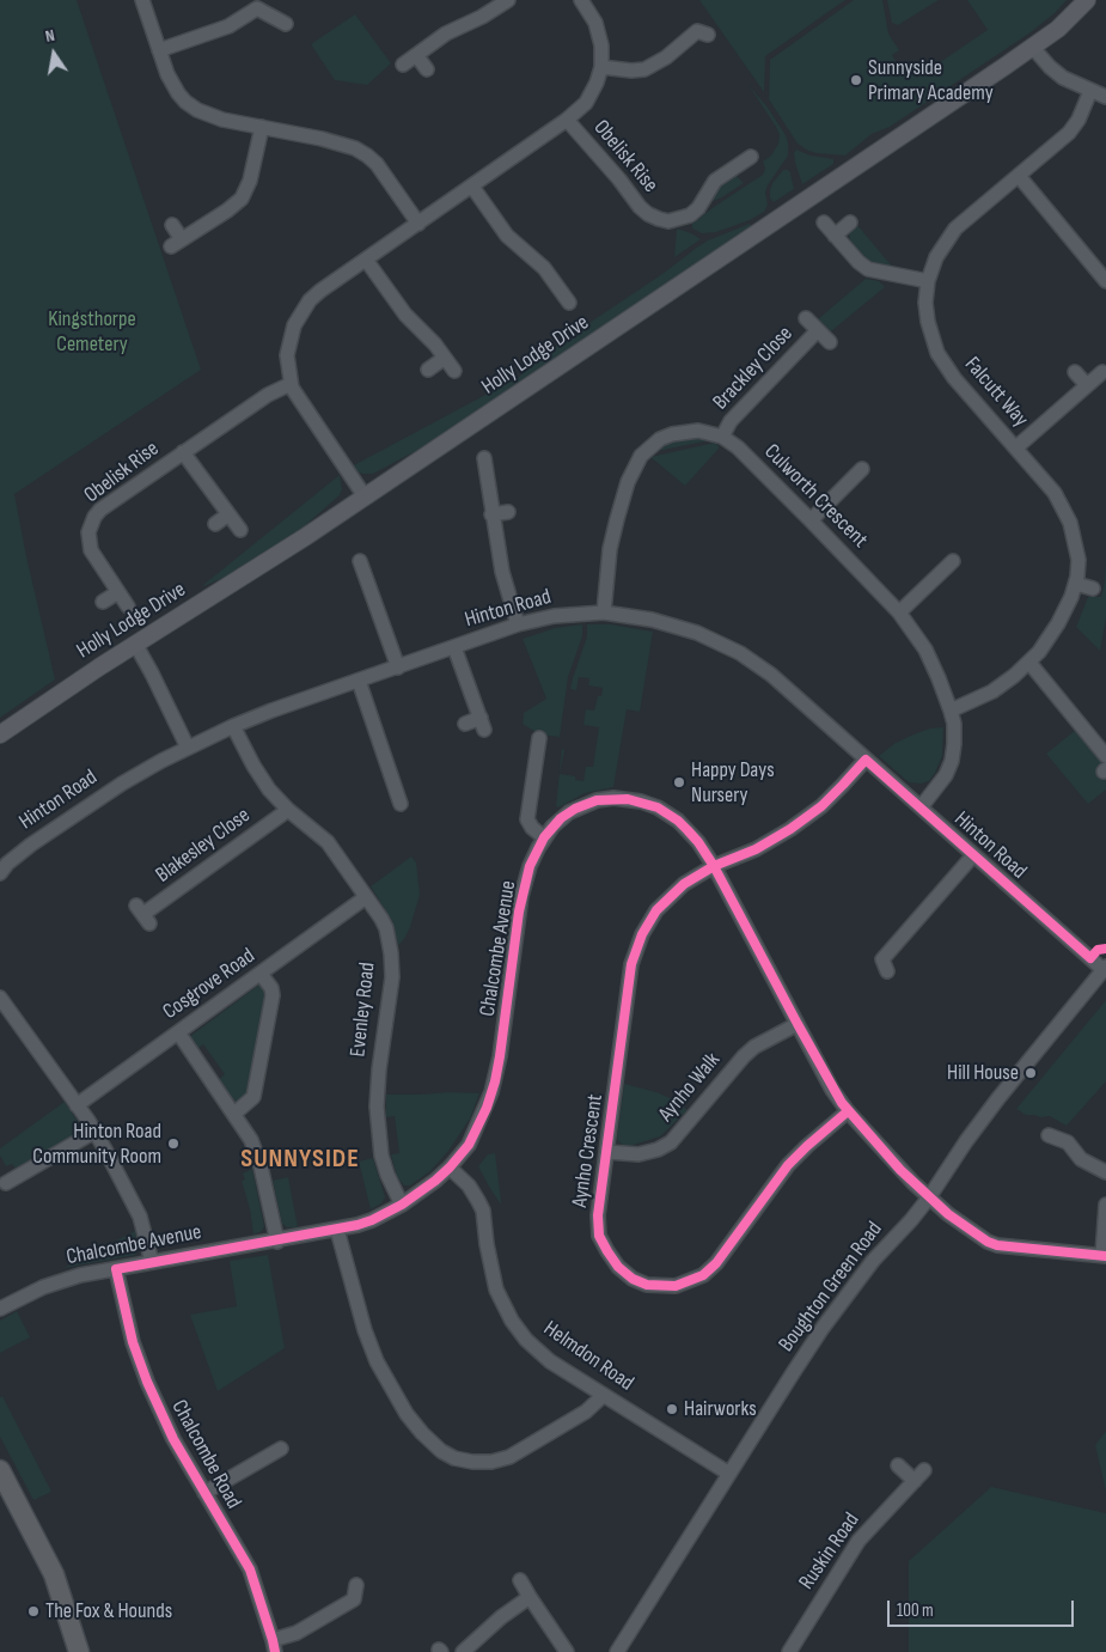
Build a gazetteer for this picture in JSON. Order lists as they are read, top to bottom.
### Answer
{
  "streets": {
    "main road": ["Holly Lodge Drive"],
    "street": [
      "Obelisk Rise",
      "Brackley Close",
      "Falcutt Way",
      "Culworth Crescent",
      "Hinton Road",
      "Blakesley Close",
      "Chalcombe Avenue",
      "Cosgrove Road",
      "Evenley Road",
      "Aynho Walk",
      "Aynho Crescent",
      "Boughton Green Road",
      "Helmdon Road",
      "Chalcombe Road",
      "Ruskin Road"
    ]
  },
  "crossings": [
    ["Obelisk Rise", "Holly Lodge Drive"],
    ["Brackley Close", "Culworth Crescent"],
    ["Falcutt Way", "Culworth Crescent"],
    ["Culworth Crescent", "Hinton Road"],
    ["Hinton Road", "Evenley Road"],
    ["Hinton Road", "Aynho Crescent"],
    ["Hinton Road", "Boughton Green Road"],
    ["Blakesley Close", "Evenley Road"],
    ["Chalcombe Avenue", "Evenley Road"],
    ["Chalcombe Avenue", "Aynho Walk"],
    ["Chalcombe Avenue", "Aynho Crescent"],
    ["Chalcombe Avenue", "Boughton Green Road"],
    ["Chalcombe Avenue", "Helmdon Road"],
    ["Chalcombe Avenue", "Chalcombe Road"],
    ["Cosgrove Road", "Evenley Road"],
    ["Aynho Walk", "Aynho Crescent"],
    ["Boughton Green Road", "Helmdon Road"]
  ],
  "districts": ["SUNNYSIDE"],
  "parks": ["Kingsthorpe Cemetery"],
  "places": [
    "Sunnyside Primary Academy",
    "Happy Days Nursery",
    "Hill House",
    "Hinton Road Community Room",
    "Hairworks",
    "The Fox & Hounds"
  ],
  "scale_bar": "100 m",
  "north": "top"
}
